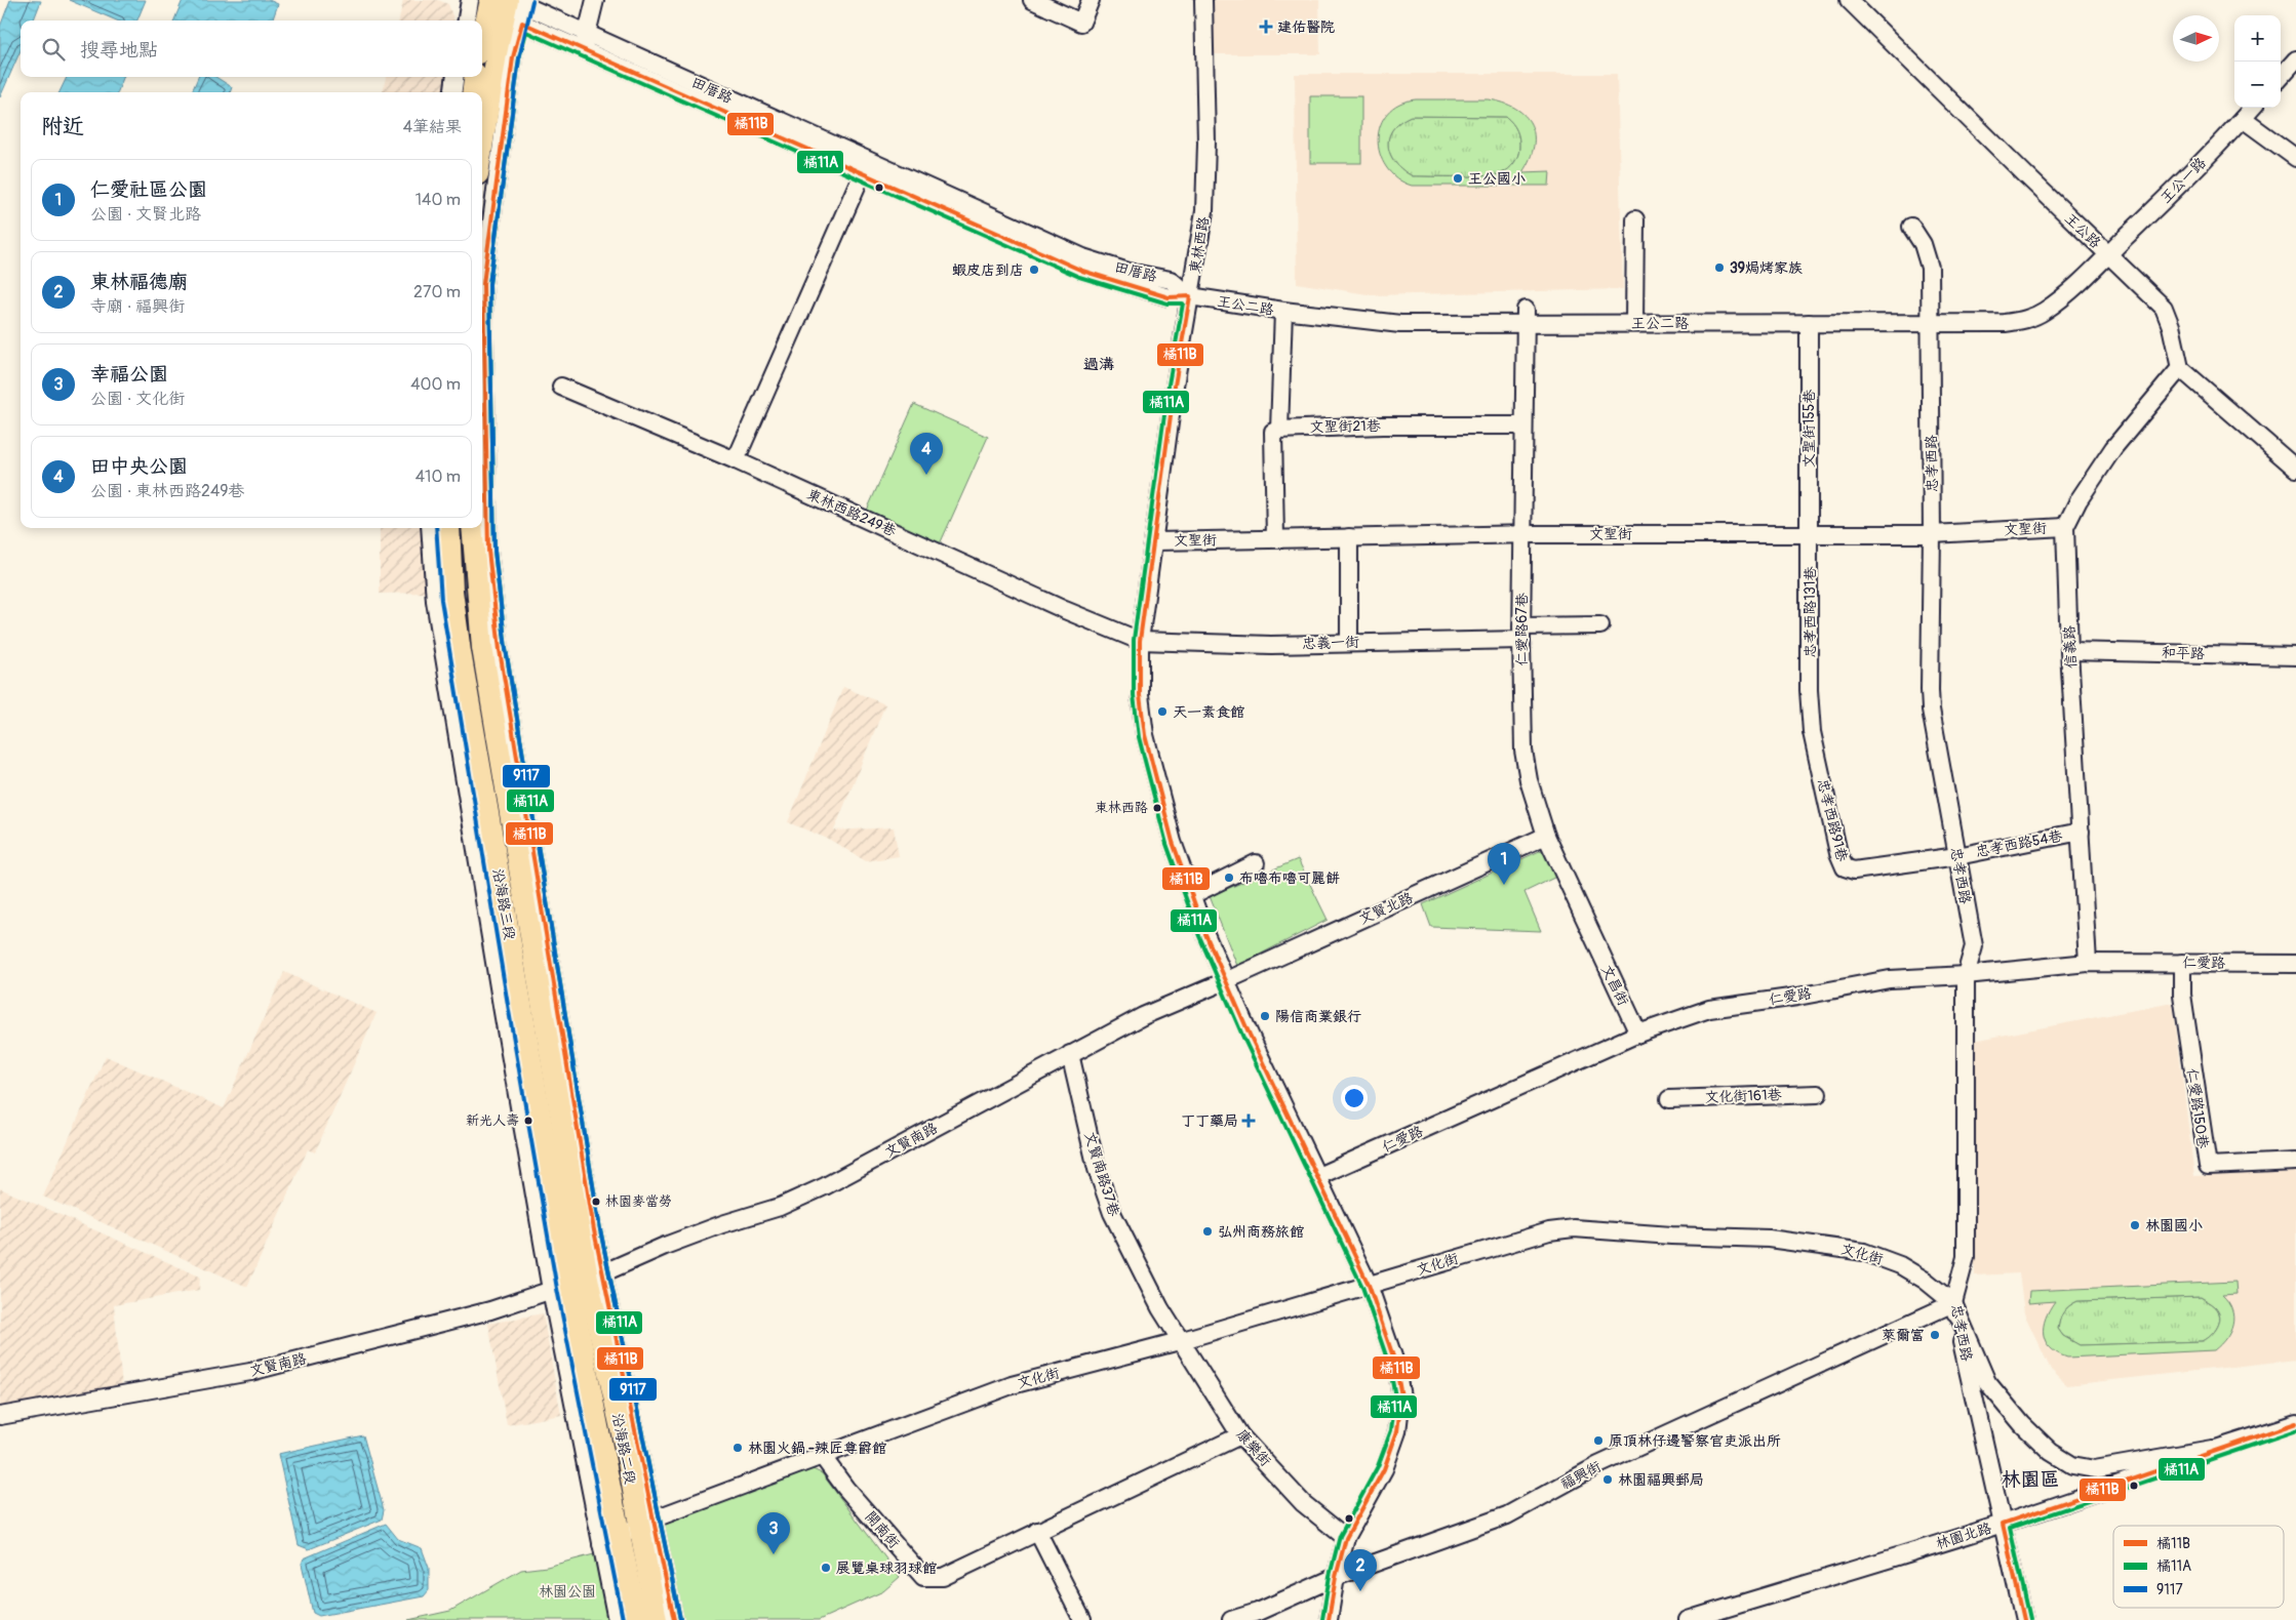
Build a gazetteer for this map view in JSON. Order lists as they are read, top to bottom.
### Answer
{
  "streets": {
    "main road": ["沿海路三段", "沿海路二段"],
    "street": [
      "田厝路",
      "王公一路",
      "王公路",
      "東林西路",
      "王公二路",
      "文聖街21巷",
      "文聖街155巷",
      "忠孝西路",
      "東林西路249巷",
      "文聖街",
      "忠孝西路131巷",
      "仁愛路67巷",
      "忠義一街",
      "信義路",
      "和平路",
      "忠孝西路91巷",
      "忠孝西路54巷",
      "文賢北路",
      "仁愛路",
      "文昌街",
      "文化街161巷",
      "仁愛路150巷",
      "文賢南路",
      "文賢南路37巷",
      "文化街",
      "康樂街",
      "福興街",
      "開南街",
      "林園北路"
    ]
  },
  "crossings": [
    ["田厝路", "東林西路"],
    ["田厝路", "王公二路"],
    ["田厝路", "沿海路三段"],
    ["王公一路", "王公路"],
    ["王公一路", "王公二路"],
    ["王公路", "王公二路"],
    ["王公路", "信義路"],
    ["東林西路", "王公二路"],
    ["東林西路", "東林西路249巷"],
    ["東林西路", "文聖街"],
    ["東林西路", "忠義一街"],
    ["東林西路", "文賢北路"],
    ["東林西路", "仁愛路"],
    ["東林西路", "文賢南路"],
    ["東林西路", "文化街"],
    ["東林西路", "康樂街"],
    ["東林西路", "福興街"],
    ["王公二路", "文聖街155巷"],
    ["王公二路", "忠孝西路"],
    ["王公二路", "仁愛路67巷"],
    ["文聖街21巷", "仁愛路67巷"],
    ["文聖街155巷", "文聖街"],
    ["文聖街155巷", "忠孝西路131巷"],
    ["忠孝西路", "文聖街"],
    ["忠孝西路", "忠孝西路91巷"],
    ["忠孝西路", "忠孝西路54巷"],
    ["忠孝西路", "仁愛路"],
    ["忠孝西路", "文化街"],
    ["忠孝西路", "福興街"],
    ["忠孝西路", "林園北路"],
    ["東林西路249巷", "忠義一街"],
    ["文聖街", "忠孝西路131巷"],
    ["文聖街", "仁愛路67巷"],
    ["文聖街", "信義路"],
    ["忠孝西路131巷", "忠孝西路91巷"],
    ["仁愛路67巷", "忠義一街"],
    ["仁愛路67巷", "文賢北路"],
    ["仁愛路67巷", "文昌街"],
    ["信義路", "和平路"],
    ["信義路", "忠孝西路54巷"],
    ["信義路", "仁愛路"],
    ["忠孝西路91巷", "忠孝西路54巷"],
    ["沿海路三段", "文賢南路"],
    ["沿海路三段", "沿海路二段"],
    ["文賢北路", "文賢南路"],
    ["仁愛路", "文昌街"],
    ["仁愛路", "仁愛路150巷"],
    ["文賢南路", "文賢南路37巷"],
    ["文賢南路", "沿海路二段"],
    ["文賢南路37巷", "文化街"],
    ["文賢南路37巷", "康樂街"],
    ["文化街", "康樂街"],
    ["文化街", "沿海路二段"],
    ["文化街", "福興街"],
    ["文化街", "開南街"],
    ["文化街", "林園北路"],
    ["康樂街", "開南街"]
  ],
  "districts": ["過溝", "林園區"],
  "parks": ["林園公園"],
  "places": {
    "health": ["建佑醫院", "丁丁藥局"],
    "other": [
      "王公國小",
      "39焗烤家族",
      "蝦皮店到店",
      "天一素食館",
      "東林西路",
      "布嚕布嚕可麗餅",
      "陽信商業銀行",
      "新光人壽",
      "林園麥當勞",
      "林園國小",
      "弘州商務旅館",
      "萊爾富",
      "原頂林仔邊警察官吏派出所",
      "林園火鍋 -辣匠尊爵館",
      "林園福興郵局",
      "展覽桌球羽球館"
    ]
  },
  "lines": ["transit line 9117", "transit line 橘11B", "transit line 橘11A"],
  "legend": ["橘11B", "橘11A", "9117"],
  "north": "right",
  "page": {
    "map_buttons": ["+", "−"],
    "search": "搜尋地點",
    "heading": ["附近", "4筆結果"],
    "list": [
      {
        "mark": "1",
        "name": "仁愛社區公園",
        "note": "公園 · 文賢北路",
        "value": "140 m"
      },
      {
        "mark": "2",
        "name": "東林福德廟",
        "note": "寺廟 · 福興街",
        "value": "270 m"
      },
      {
        "mark": "3",
        "name": "幸福公園",
        "note": "公園 · 文化街",
        "value": "400 m"
      },
      {
        "mark": "4",
        "name": "田中央公園",
        "note": "公園 · 東林西路249巷",
        "value": "410 m"
      }
    ],
    "pins": [
      "4",
      "1",
      "3",
      "2"
    ]
  }
}
